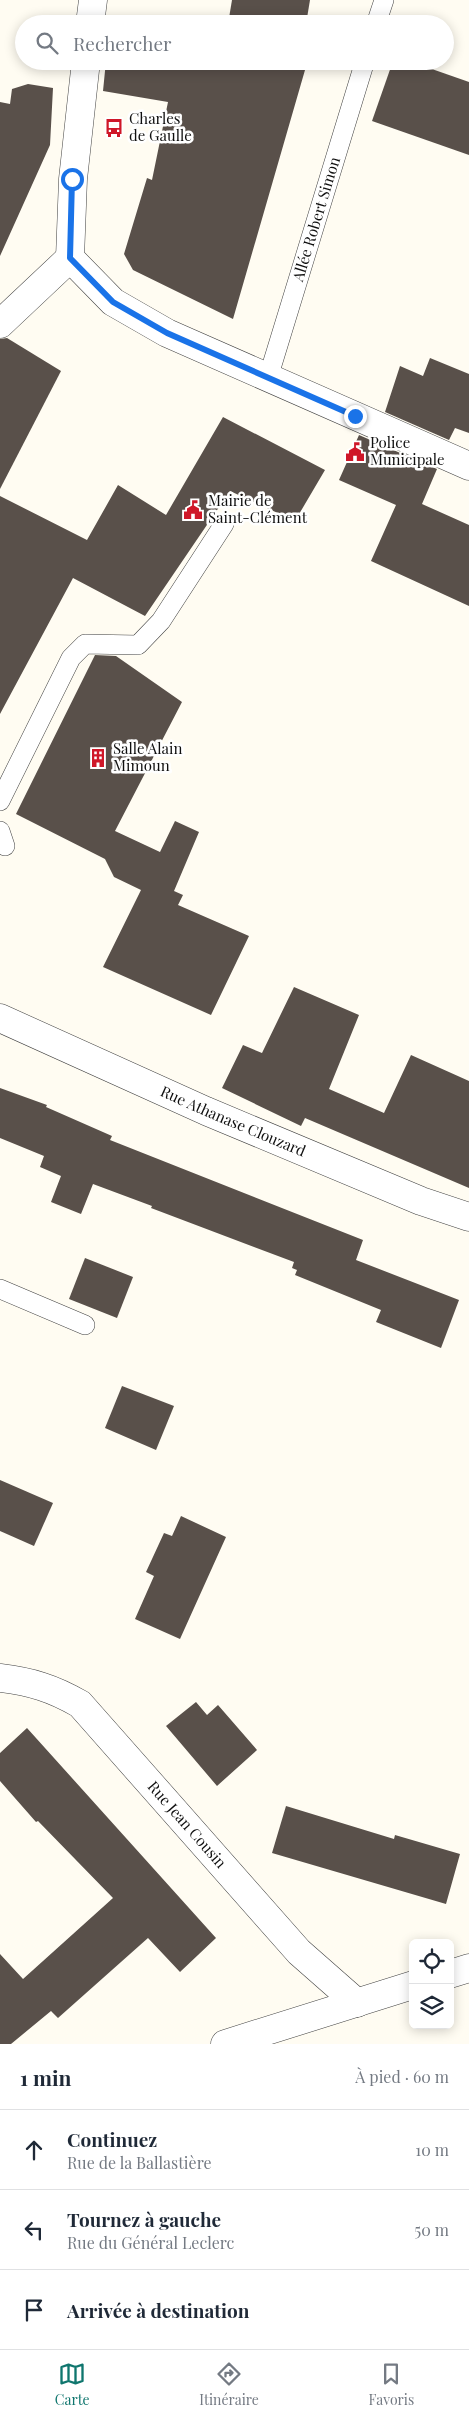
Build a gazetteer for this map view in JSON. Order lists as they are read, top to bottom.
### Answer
{
  "streets": {
    "street": ["Rue Athanase Clouzard", "Rue Jean Cousin"],
    "lane": ["Allée Robert Simon"]
  },
  "places": {
    "bus stop": ["Charles de Gaulle"],
    "public building": ["Police Municipale", "Mairie de Saint-Clément"],
    "building": ["Salle Alain Mimoun"]
  },
  "page": {
    "search": "Rechercher",
    "heading": ["1 min", "À pied · 60 m"],
    "list": [
      ["Continuez", "Rue de la Ballastière", "10 m"],
      ["Tournez à gauche", "Rue du Général Leclerc", "50 m"],
      "Arrivée à destination"
    ],
    "nav": ["Carte", "Itinéraire", "Favoris"]
  }
}
